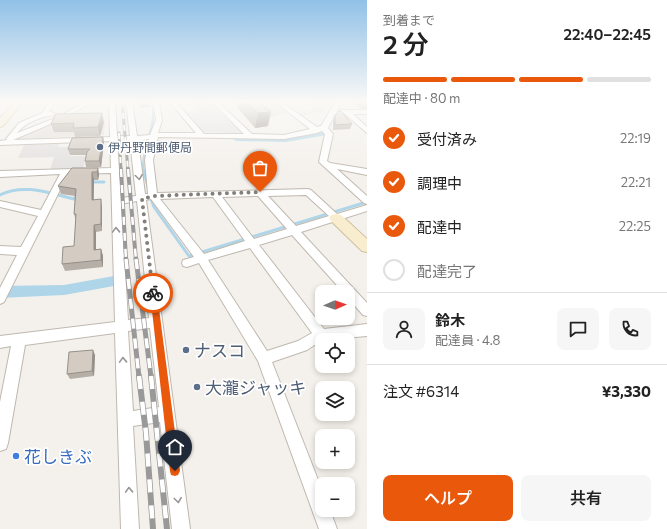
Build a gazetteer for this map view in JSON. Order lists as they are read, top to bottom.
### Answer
{
  "places": [
    "伊丹野間郵便局",
    "ナスコ",
    "大瀧ジャッキ",
    "花しきぶ"
  ],
  "north": "right",
  "page": {
    "heading": ["2 分", "到着まで", "22:40–22:45"],
    "panel": [
      "鈴木",
      "配達員 · 4.8",
      "注文 #6314",
      "¥3,330"
    ],
    "bar": "配達中 · 80 m",
    "list": [
      ["受付済み", "22:19"],
      ["調理中", "22:21"],
      ["配達中", "22:25"],
      "配達完了"
    ],
    "map_buttons": ["+", "−"],
    "buttons": ["ヘルプ", "共有"]
  }
}
